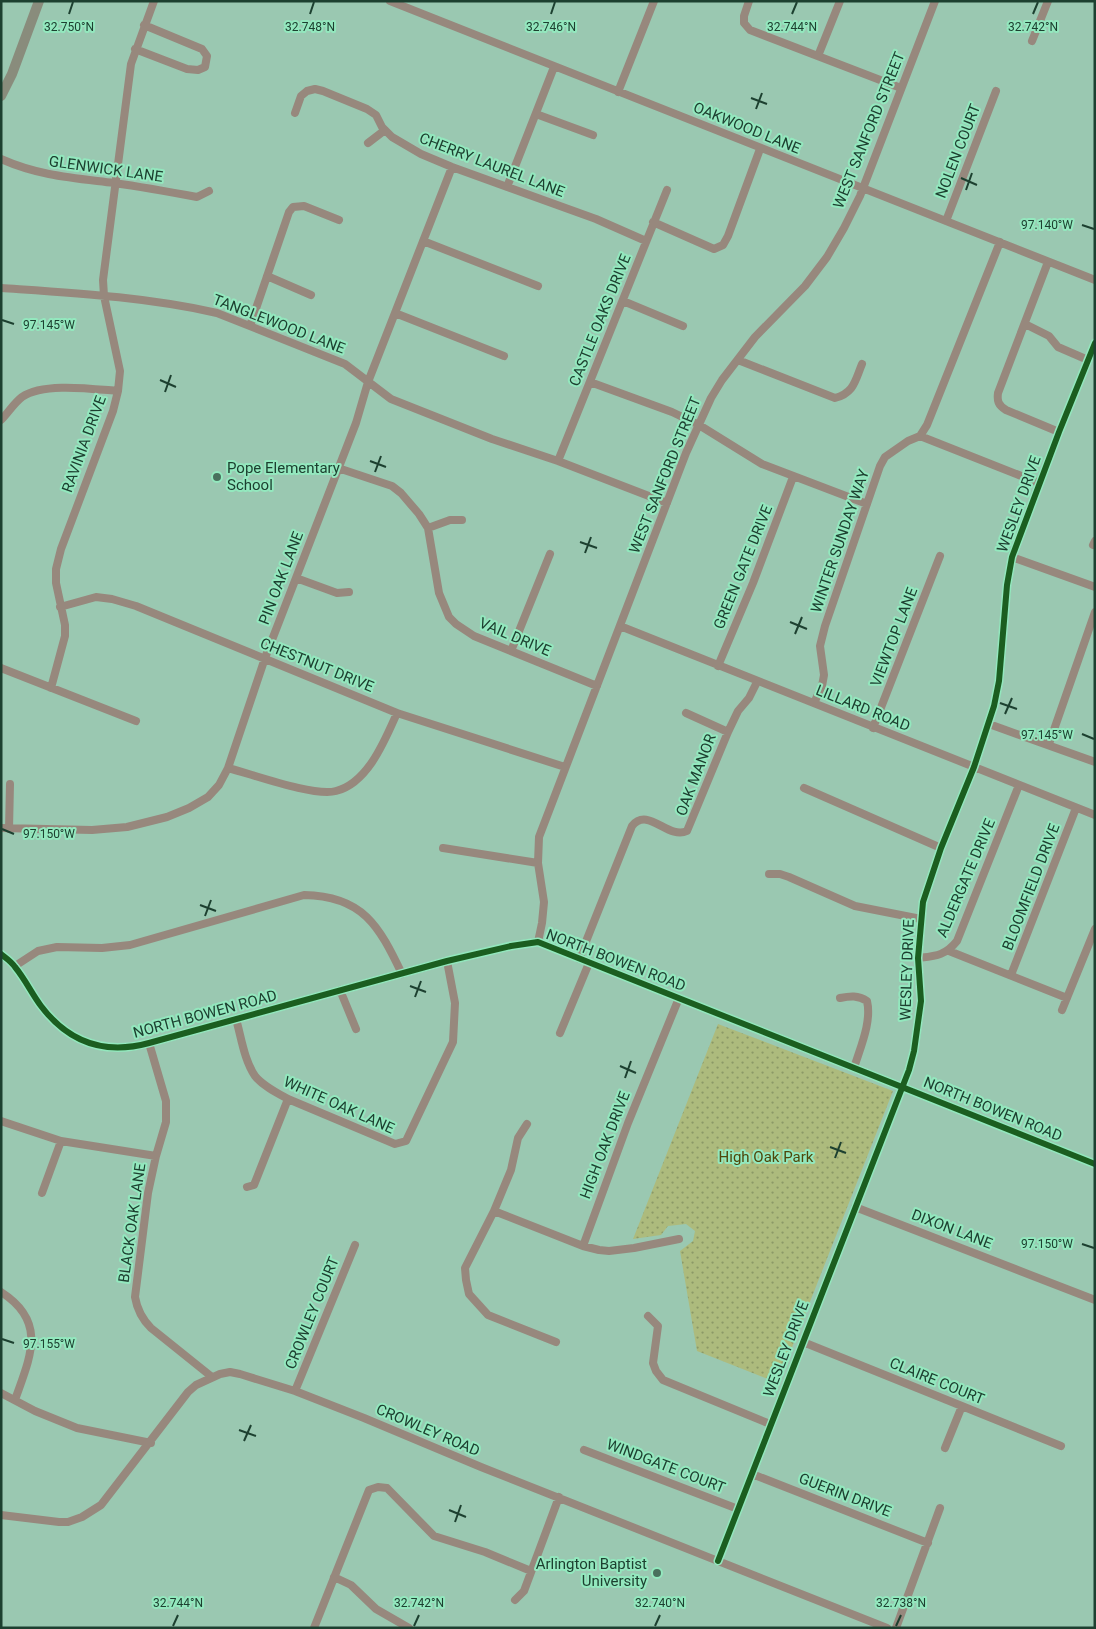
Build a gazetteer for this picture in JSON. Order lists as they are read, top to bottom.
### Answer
{
  "streets": {
    "street": [
      "OAKWOOD LANE",
      "WEST SANFORD STREET",
      "NOLEN COURT",
      "CHERRY LAUREL LANE",
      "GLENWICK LANE",
      "CASTLE OAKS DRIVE",
      "TANGLEWOOD LANE",
      "RAVINIA DRIVE",
      "WESLEY DRIVE",
      "WINTER SUNDAY WAY",
      "GREEN GATE DRIVE",
      "PIN OAK LANE",
      "VAIL DRIVE",
      "VIEWTOP LANE",
      "CHESTNUT DRIVE",
      "LILLARD ROAD",
      "OAK MANOR",
      "ALDERGATE DRIVE",
      "BLOOMFIELD DRIVE",
      "NORTH BOWEN ROAD",
      "WHITE OAK LANE",
      "HIGH OAK DRIVE",
      "BLACK OAK LANE",
      "DIXON LANE",
      "CROWLEY COURT",
      "CLAIRE COURT",
      "CROWLEY ROAD",
      "WINDGATE COURT",
      "GUERIN DRIVE"
    ]
  },
  "crossings": [
    ["OAKWOOD LANE", "WEST SANFORD STREET"],
    ["OAKWOOD LANE", "NOLEN COURT"],
    ["WEST SANFORD STREET", "TANGLEWOOD LANE"],
    ["WEST SANFORD STREET", "VAIL DRIVE"],
    ["WEST SANFORD STREET", "CHESTNUT DRIVE"],
    ["WEST SANFORD STREET", "LILLARD ROAD"],
    ["WEST SANFORD STREET", "NORTH BOWEN ROAD"],
    ["CHERRY LAUREL LANE", "CASTLE OAKS DRIVE"],
    ["CHERRY LAUREL LANE", "PIN OAK LANE"],
    ["GLENWICK LANE", "RAVINIA DRIVE"],
    ["CASTLE OAKS DRIVE", "TANGLEWOOD LANE"],
    ["TANGLEWOOD LANE", "RAVINIA DRIVE"],
    ["TANGLEWOOD LANE", "PIN OAK LANE"],
    ["RAVINIA DRIVE", "CHESTNUT DRIVE"],
    ["WESLEY DRIVE", "LILLARD ROAD"],
    ["WESLEY DRIVE", "ALDERGATE DRIVE"],
    ["WESLEY DRIVE", "NORTH BOWEN ROAD"],
    ["WESLEY DRIVE", "DIXON LANE"],
    ["WESLEY DRIVE", "CLAIRE COURT"],
    ["WESLEY DRIVE", "CROWLEY ROAD"],
    ["WESLEY DRIVE", "WINDGATE COURT"],
    ["WESLEY DRIVE", "GUERIN DRIVE"],
    ["WINTER SUNDAY WAY", "LILLARD ROAD"],
    ["GREEN GATE DRIVE", "LILLARD ROAD"],
    ["PIN OAK LANE", "VAIL DRIVE"],
    ["PIN OAK LANE", "CHESTNUT DRIVE"],
    ["VIEWTOP LANE", "LILLARD ROAD"],
    ["LILLARD ROAD", "OAK MANOR"],
    ["LILLARD ROAD", "ALDERGATE DRIVE"],
    ["LILLARD ROAD", "BLOOMFIELD DRIVE"],
    ["OAK MANOR", "NORTH BOWEN ROAD"],
    ["NORTH BOWEN ROAD", "WHITE OAK LANE"],
    ["NORTH BOWEN ROAD", "HIGH OAK DRIVE"],
    ["NORTH BOWEN ROAD", "BLACK OAK LANE"],
    ["BLACK OAK LANE", "CROWLEY ROAD"],
    ["CROWLEY COURT", "CROWLEY ROAD"]
  ],
  "parks": ["High Oak Park"],
  "places": ["Pope Elementary School", "Arlington Baptist University"],
  "coordinates": [
    "32.748°N",
    "32.750°N",
    "32.746°N",
    "32.744°N",
    "32.742°N",
    "97.140°W",
    "97.145°W",
    "97.150°W",
    "97.155°W",
    "32.740°N",
    "32.738°N"
  ]
}
